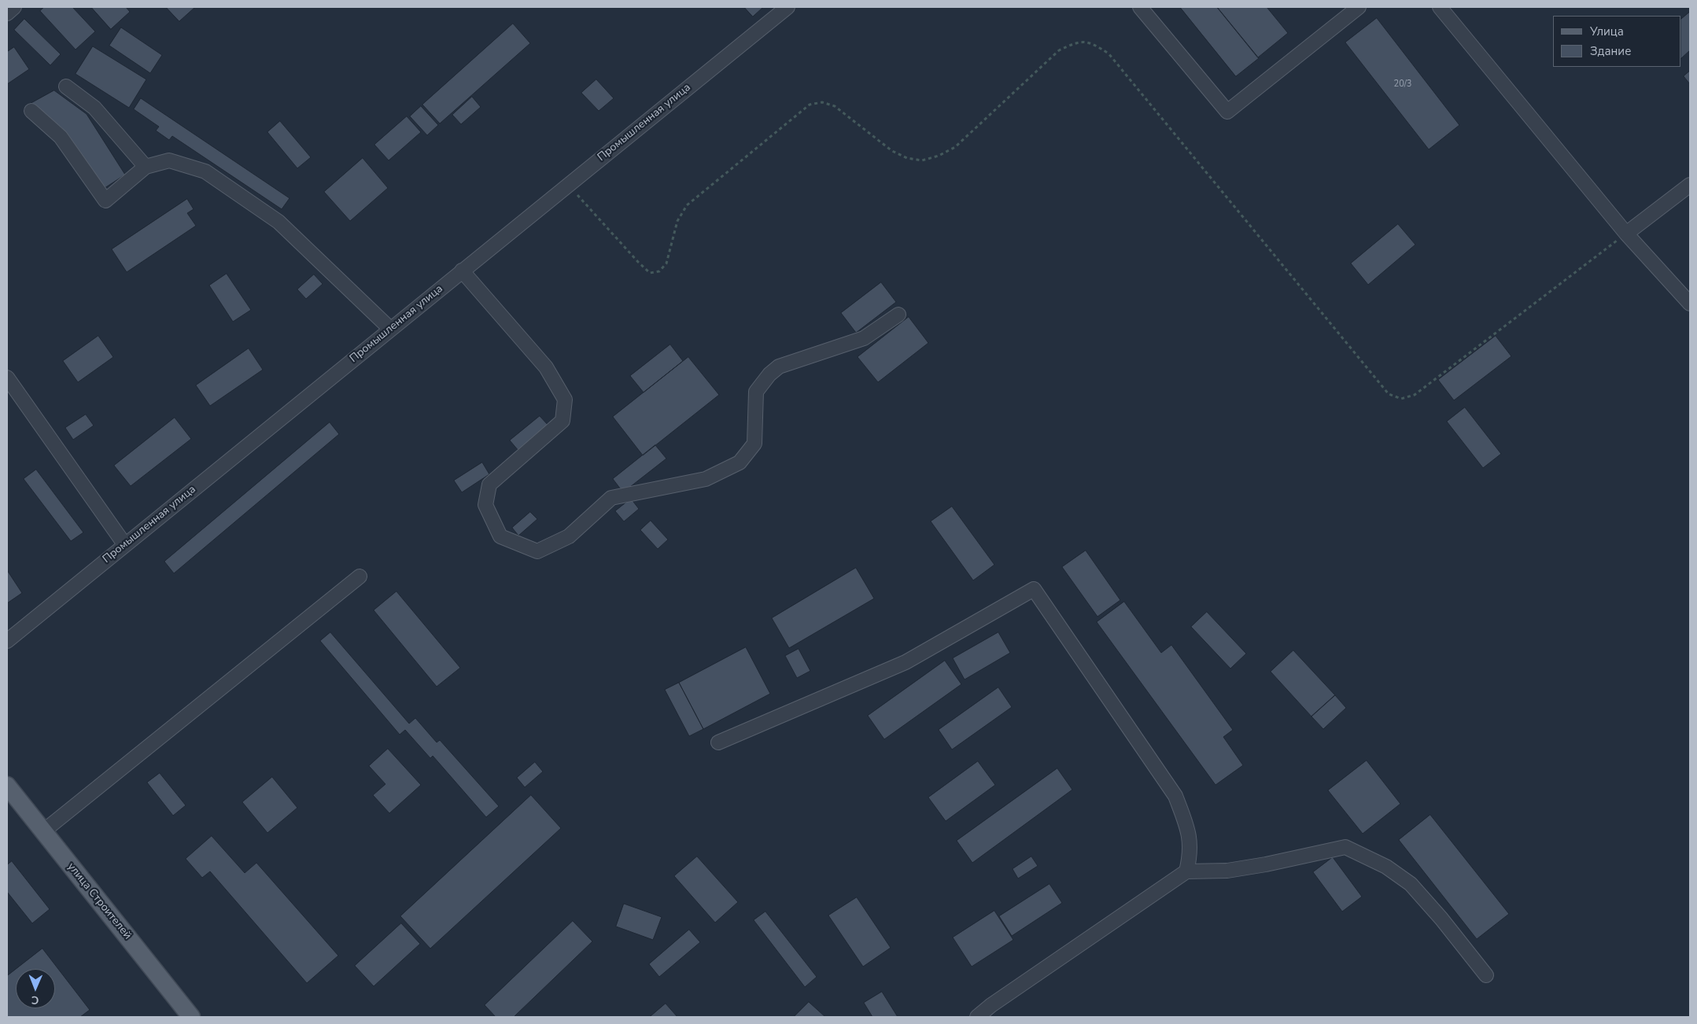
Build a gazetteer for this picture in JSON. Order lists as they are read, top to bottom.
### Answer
{
  "streets": {
    "main road": ["улица Строителей"],
    "street": ["Промышленная улица"]
  },
  "house_numbers": ["20/3"],
  "legend": ["Улица", "Здание"],
  "north": "bottom"
}
